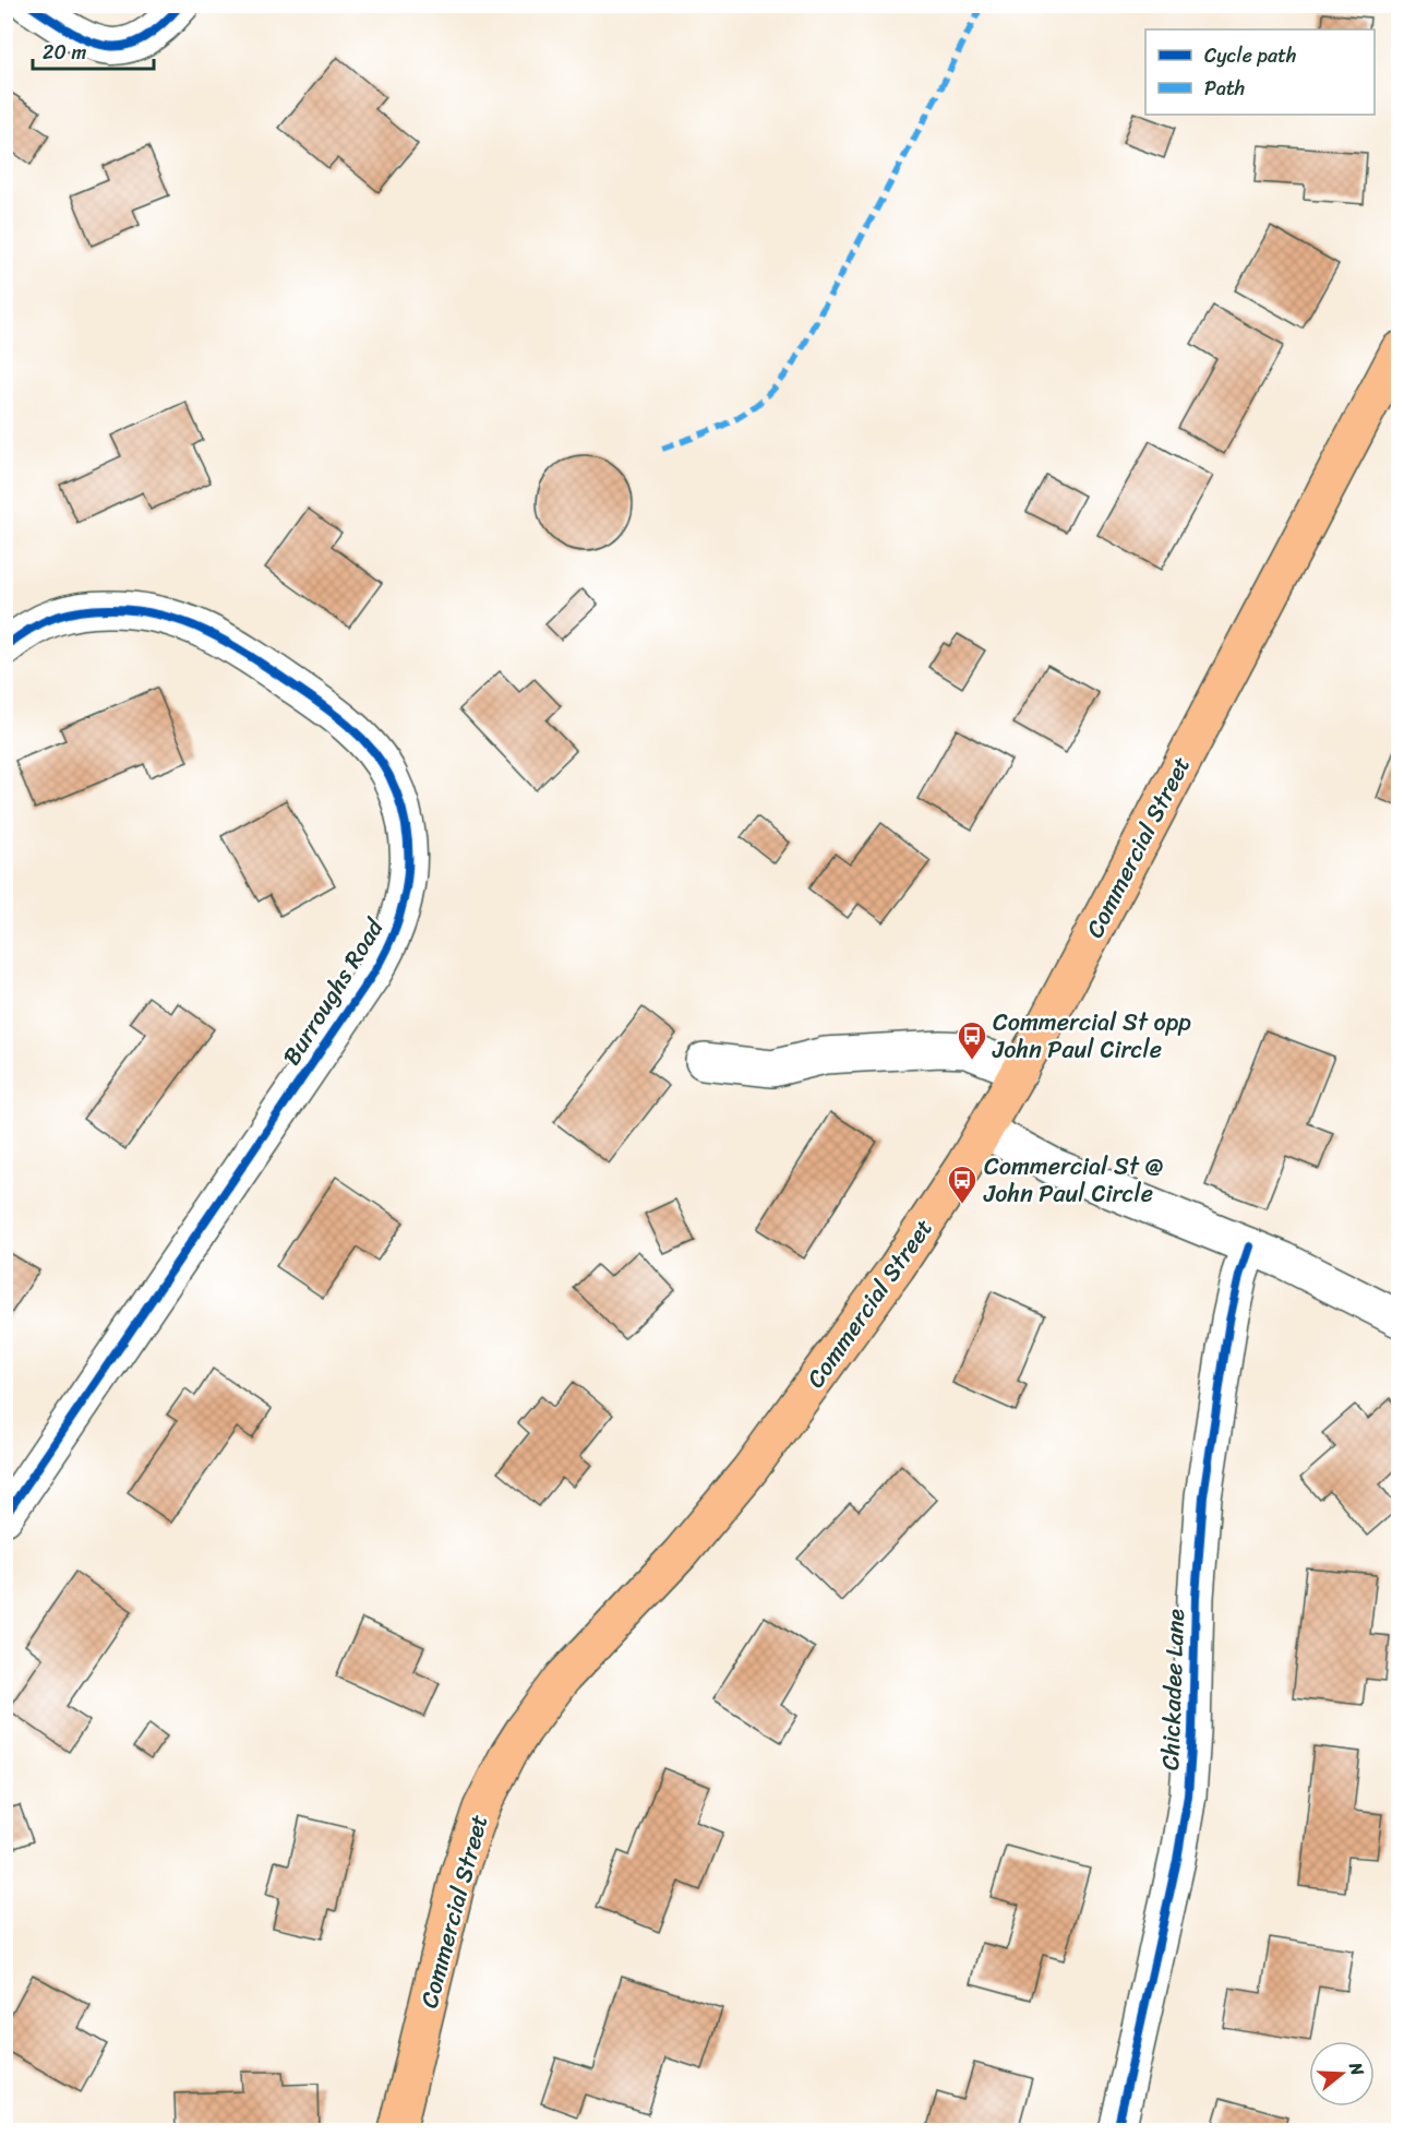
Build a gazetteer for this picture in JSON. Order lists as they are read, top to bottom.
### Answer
{
  "streets": {
    "main road": ["Commercial Street"],
    "street": ["Burroughs Road", "Chickadee Lane"]
  },
  "places": {
    "bus stop": ["Commercial St opp John Paul Circle", "Commercial St @ John Paul Circle"]
  },
  "legend": ["Cycle path", "Path"],
  "scale_bar": "20 m",
  "north": "right"
}
